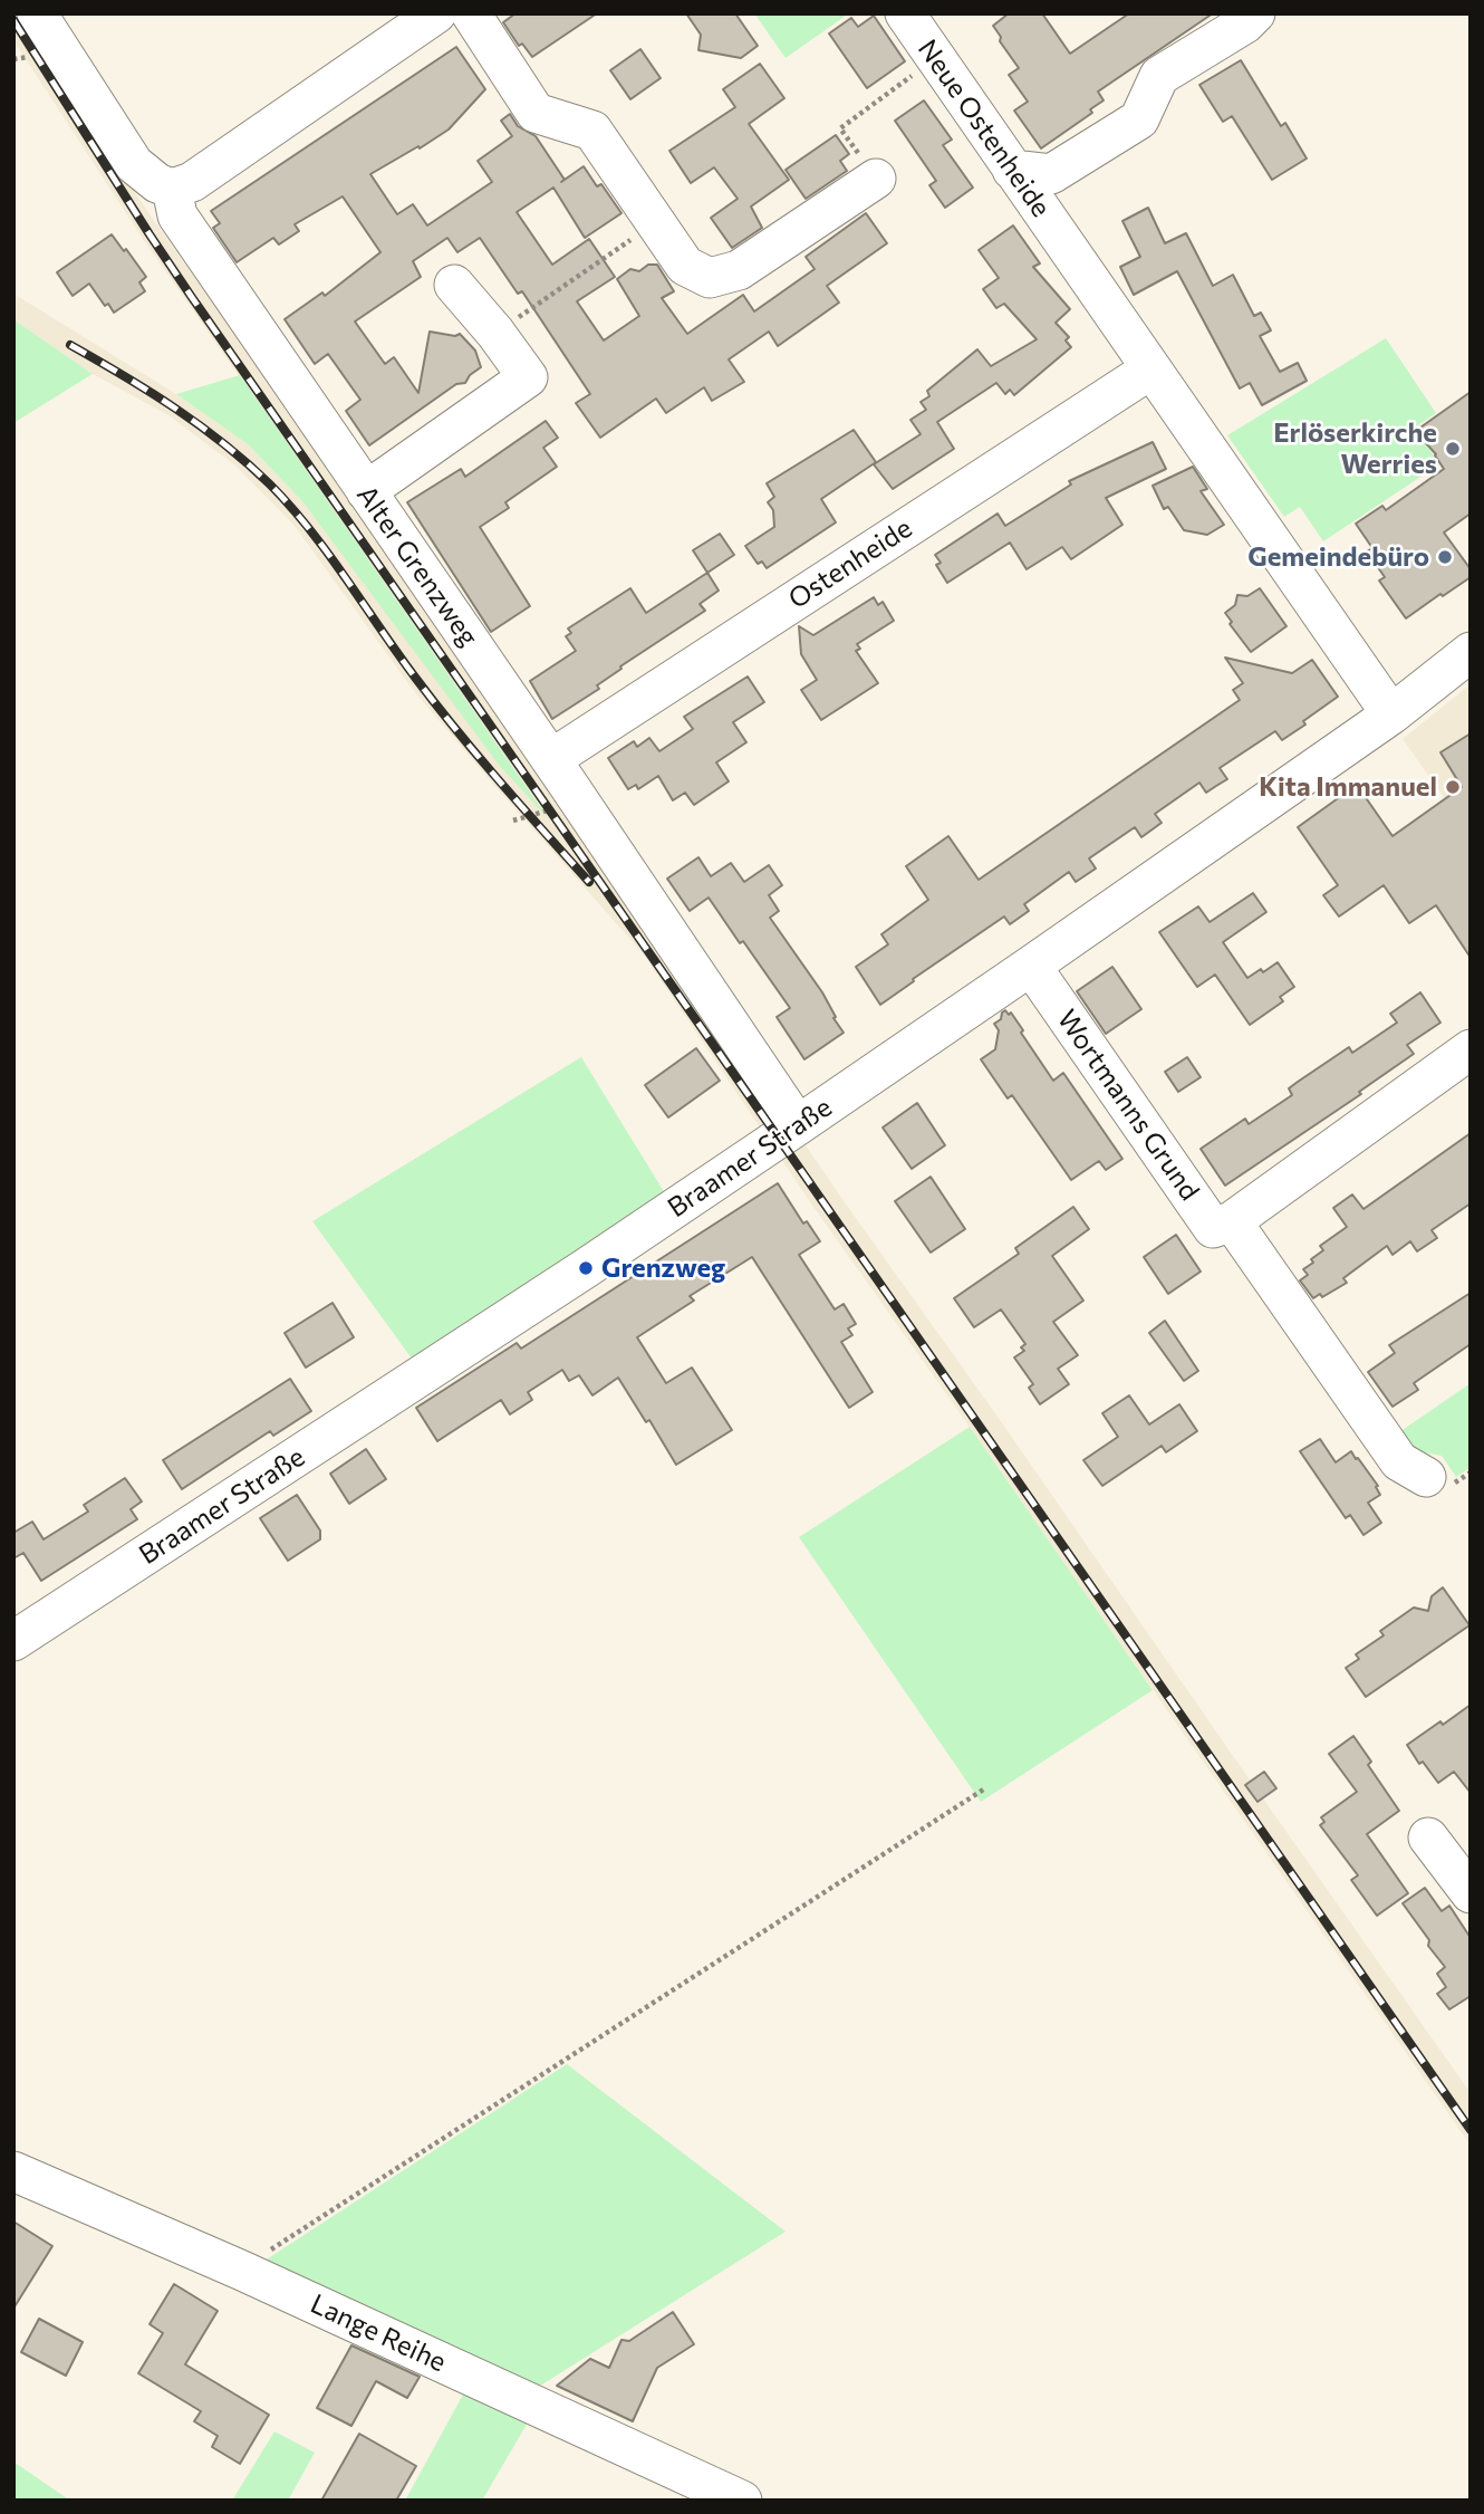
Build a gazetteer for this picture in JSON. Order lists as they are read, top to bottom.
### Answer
{
  "streets": {
    "street": [
      "Neue Ostenheide",
      "Ostenheide",
      "Alter Grenzweg",
      "Wortmanns Grund",
      "Braamer Straße",
      "Lange Reihe"
    ]
  },
  "crossings": [
    ["Neue Ostenheide", "Ostenheide"],
    ["Ostenheide", "Alter Grenzweg"],
    ["Alter Grenzweg", "Braamer Straße"],
    ["Wortmanns Grund", "Braamer Straße"]
  ],
  "places": [
    "Erlöserkirche Werries",
    "Gemeindebüro",
    "Kita Immanuel",
    "Grenzweg"
  ]
}
